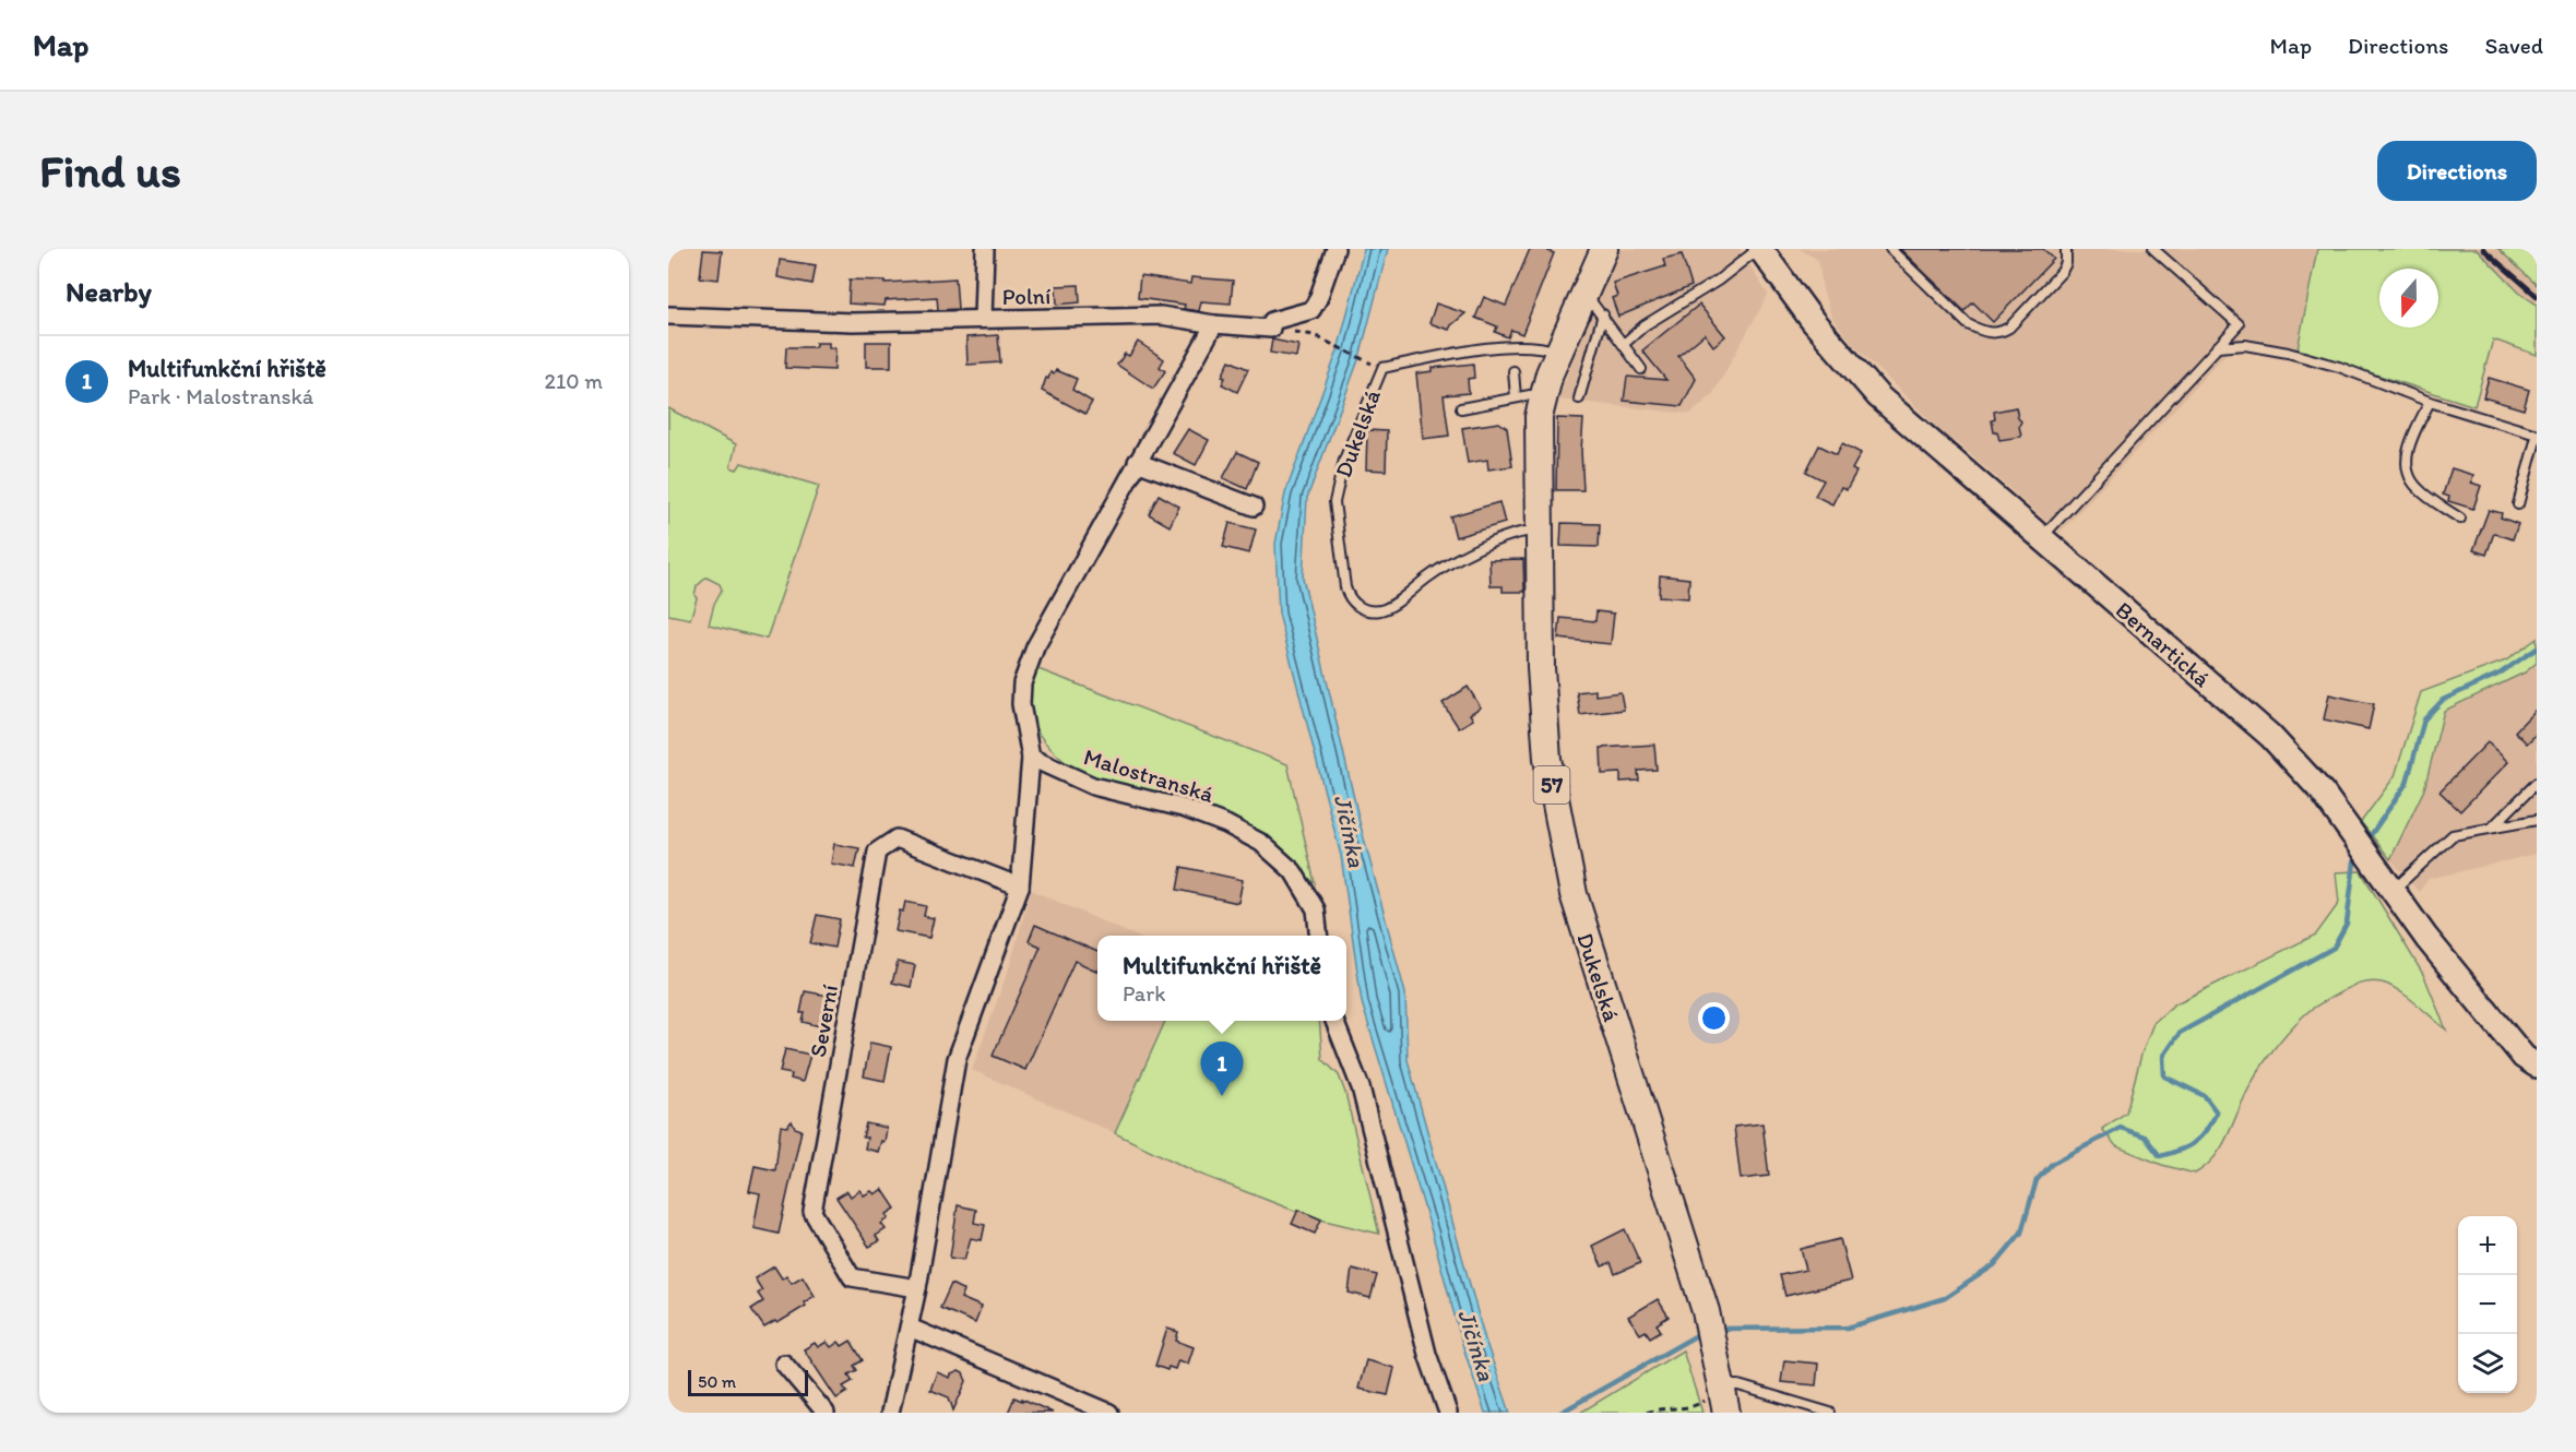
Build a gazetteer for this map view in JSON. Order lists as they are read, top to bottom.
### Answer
{
  "streets": {
    "main road": ["Dukelská", "57"],
    "street": [
      "Polní",
      "Bernartická",
      "Malostranská",
      "Severní"
    ]
  },
  "water": ["Jičínka"],
  "scale_bar": "50 m",
  "north": "bottom",
  "page": {
    "header": "Map",
    "nav": ["Map", "Directions", "Saved"],
    "buttons": "Directions",
    "title": "Find us",
    "heading": "Nearby",
    "list": [
      {
        "mark": "1",
        "name": "Multifunkční hřiště",
        "note": "Park · Malostranská",
        "value": "210 m"
      }
    ],
    "popup": ["Multifunkční hřiště", "Park"],
    "pins": "1",
    "map_buttons": ["+", "−"],
    "scale": "50 m"
  }
}
